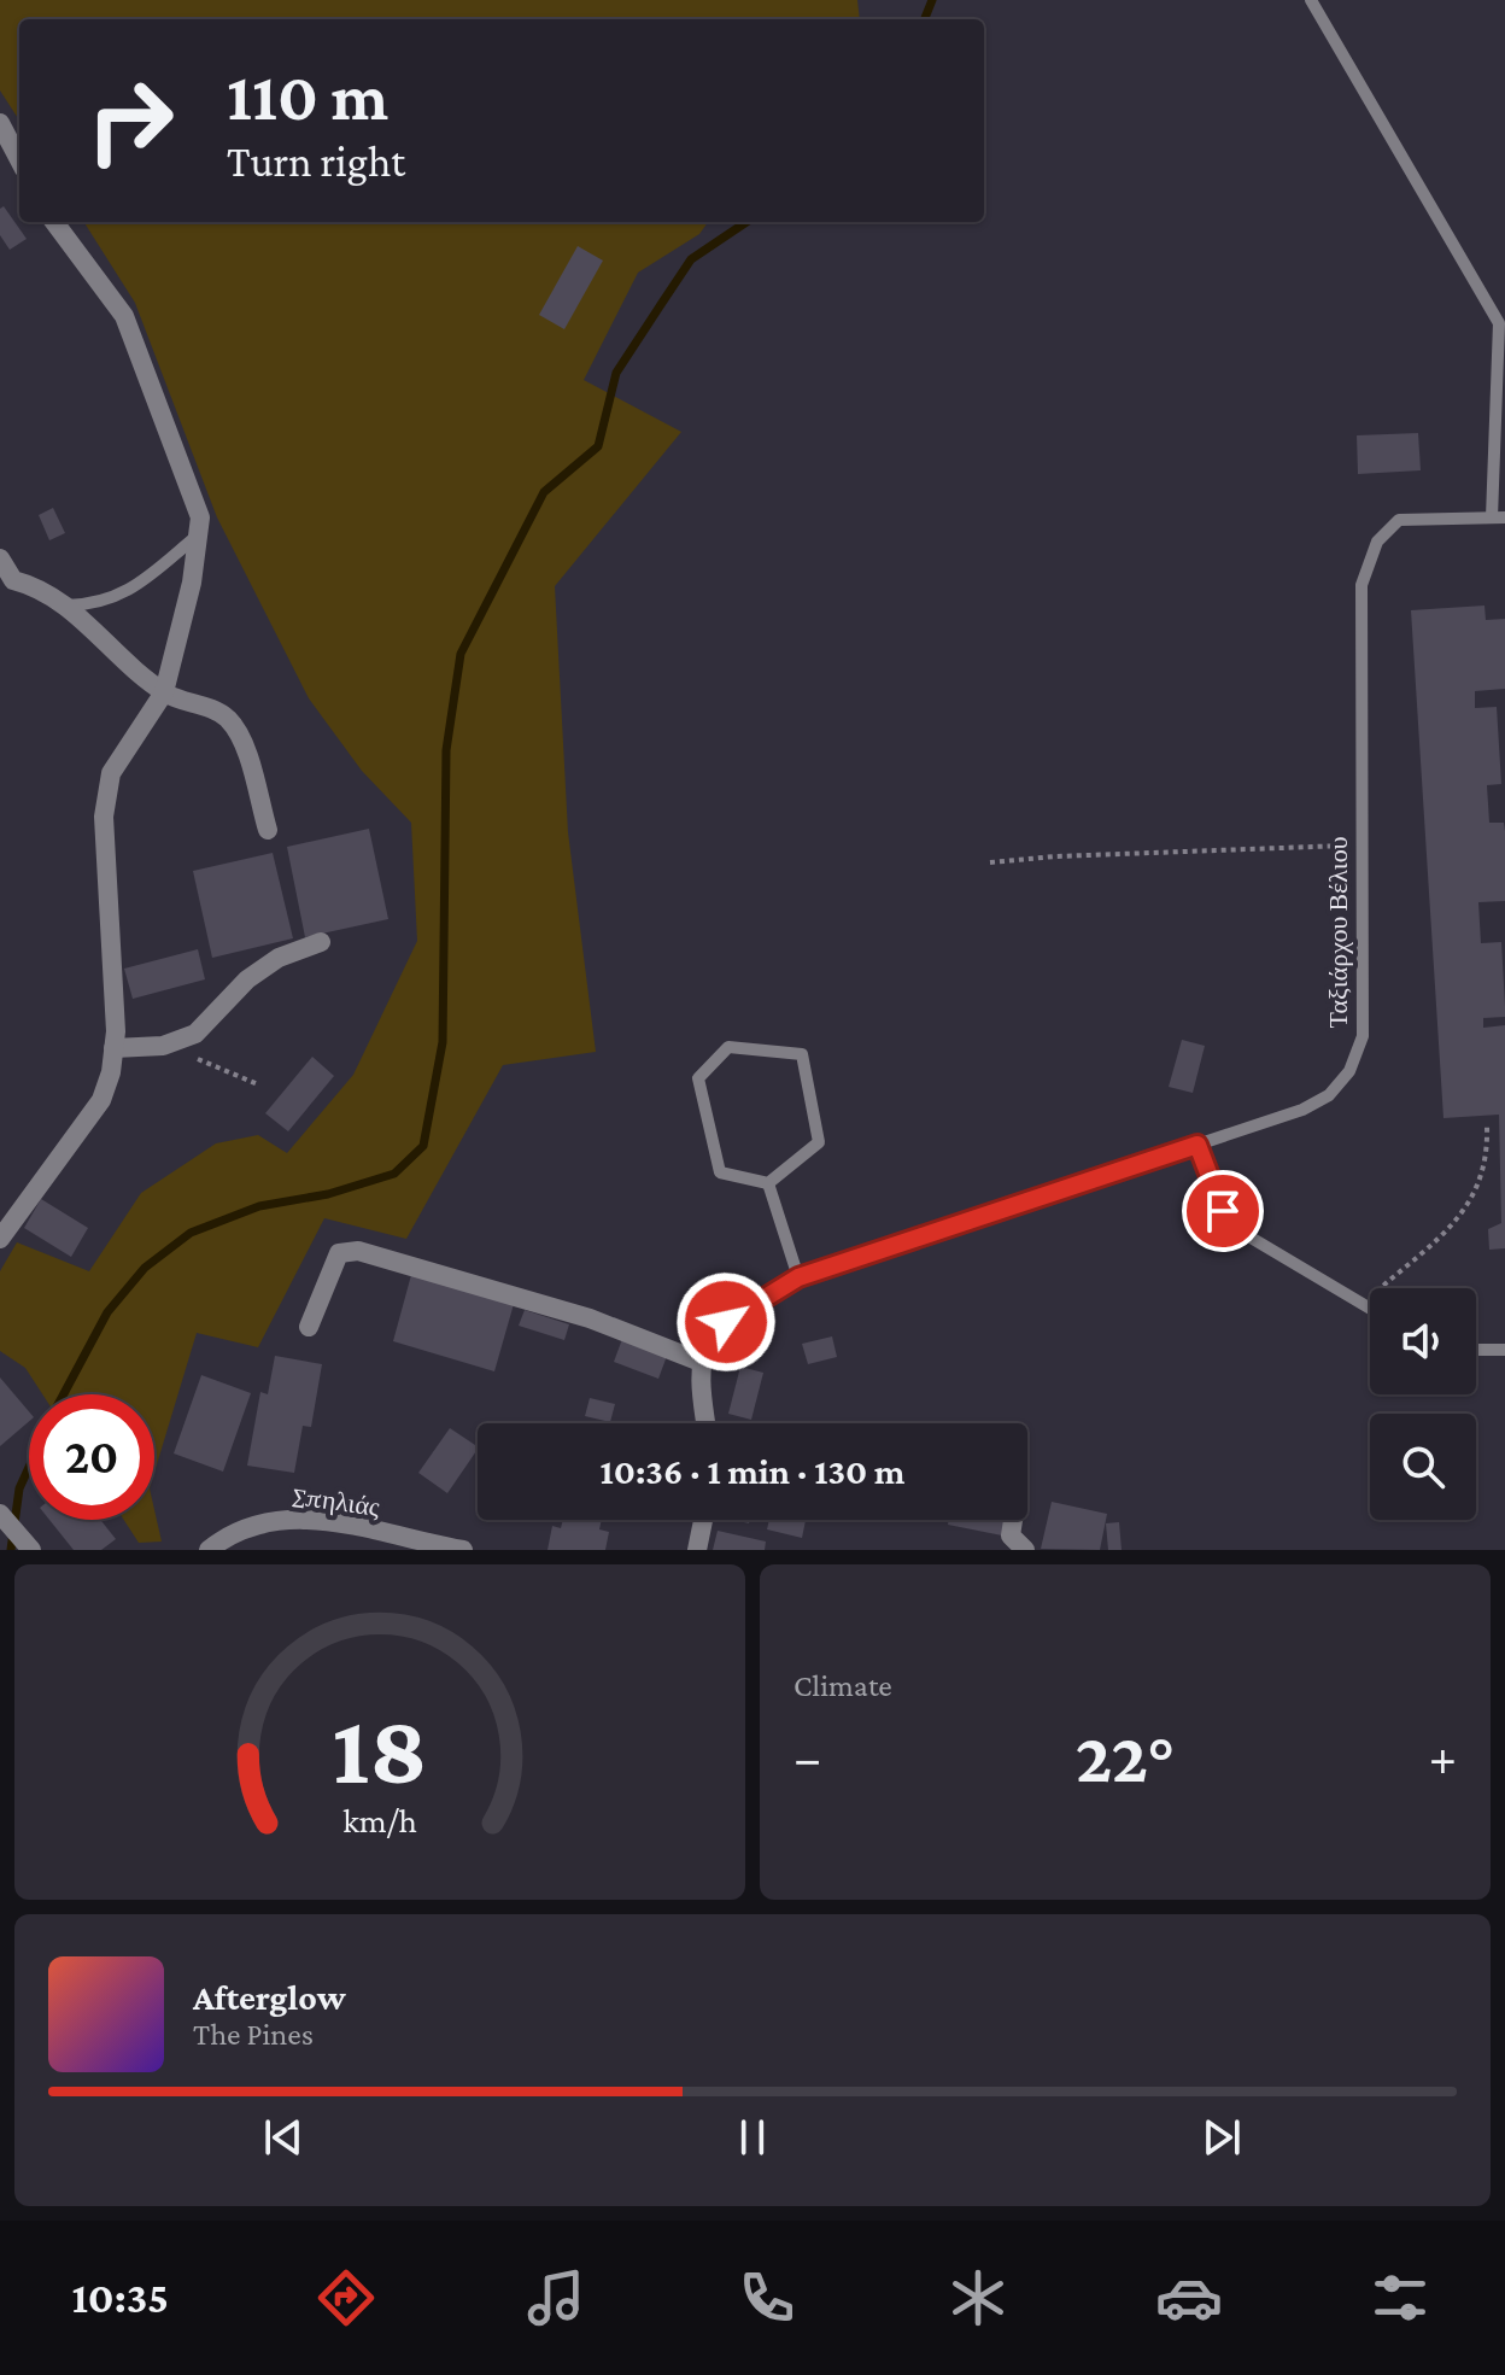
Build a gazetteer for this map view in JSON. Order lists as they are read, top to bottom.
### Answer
{
  "streets": {
    "street": ["Σπηλιάς"],
    "lane": ["Ταξιάρχου Βέλιου"]
  },
  "page": {
    "turn": ["110 m", "Turn right"],
    "limit": "20",
    "trip": "10:36 · 1 min · 130 m",
    "tile": "Climate",
    "heat": ["−", "22°", "+"],
    "song": ["Afterglow", "The Pines"],
    "tabs": "10:35",
    "gauge": ["18", "km/h"]
  }
}
